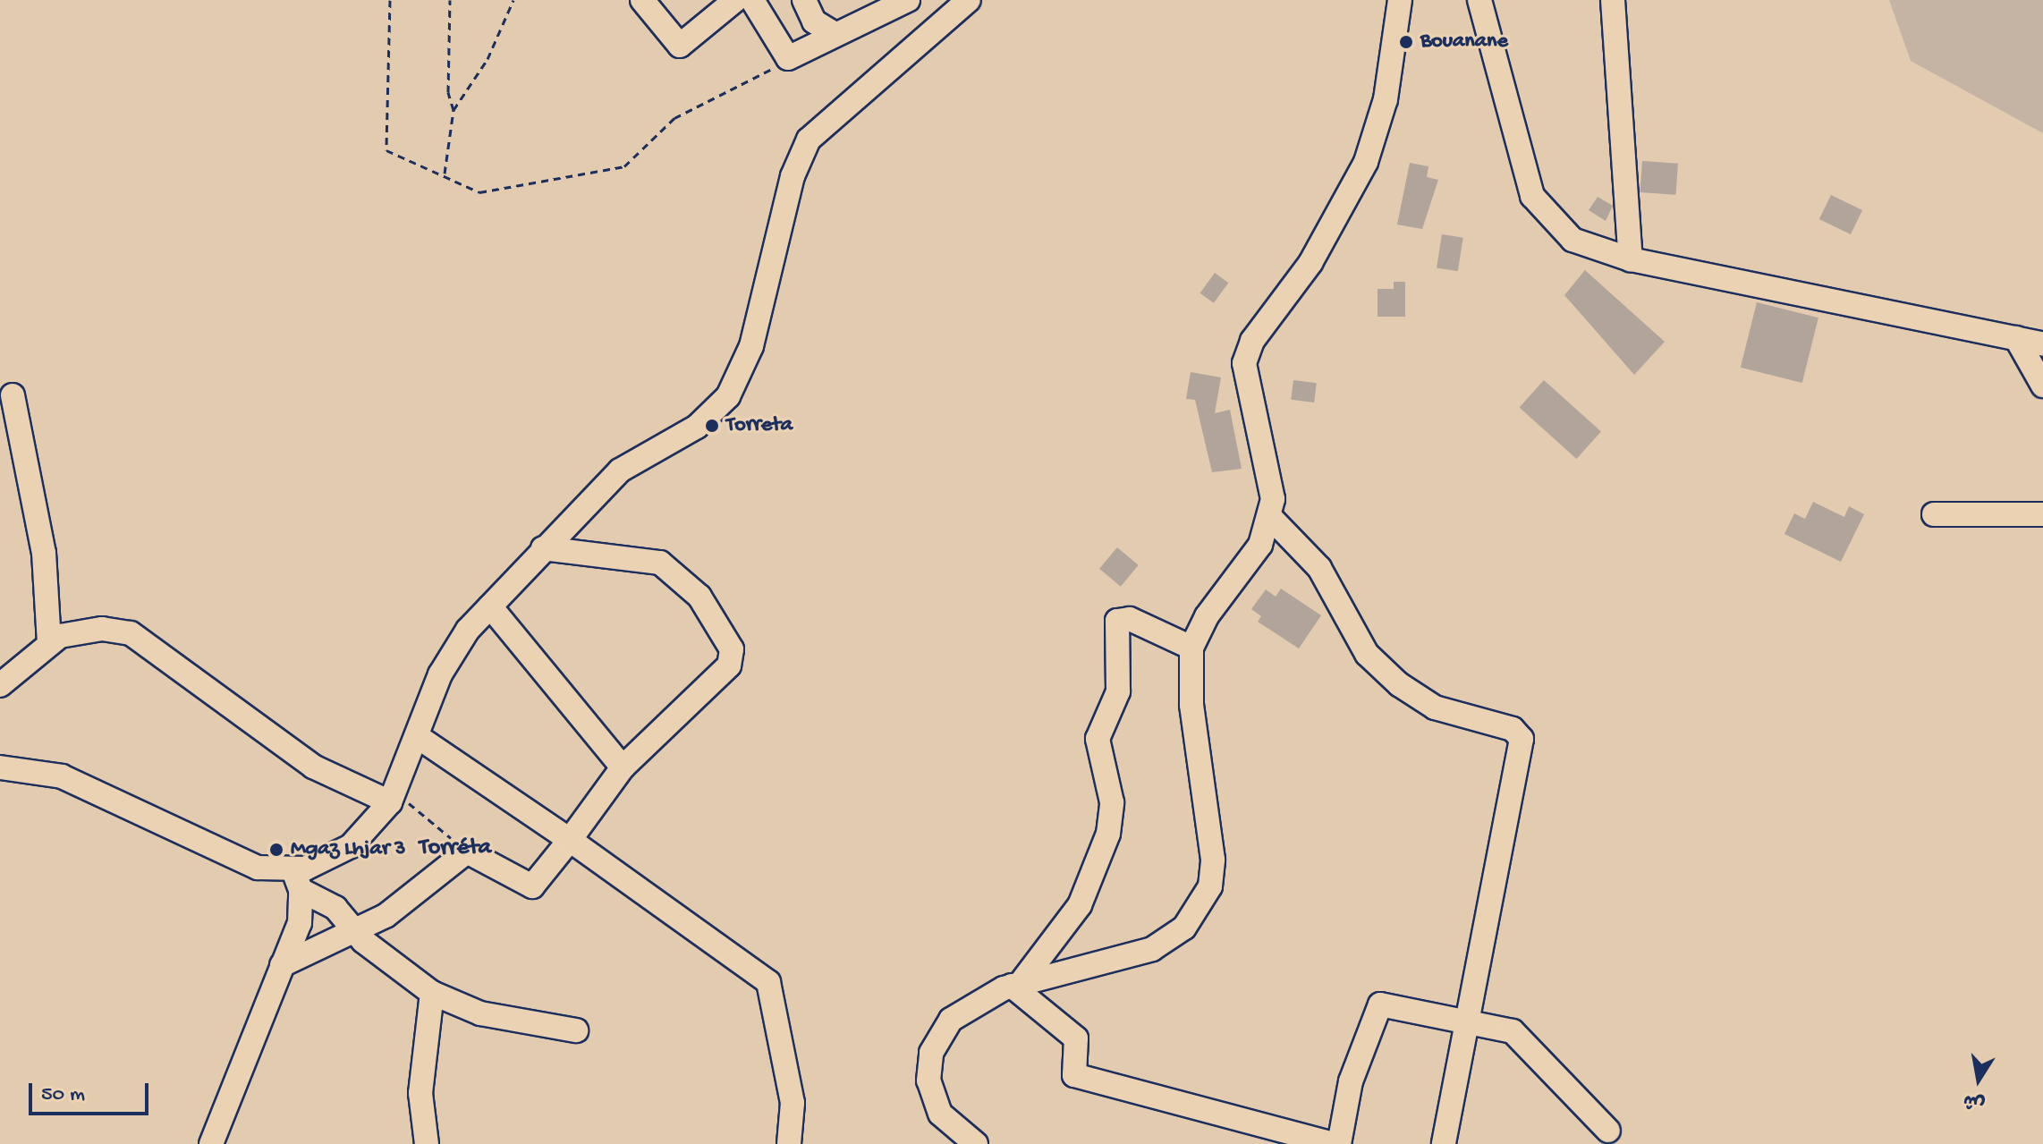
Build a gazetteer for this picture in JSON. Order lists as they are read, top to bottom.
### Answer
{
  "districts": ["Torréta"],
  "places": ["Bouanane", "Torreta", "Mgaz Lhjar 3"],
  "scale_bar": "50 m",
  "north": "bottom"
}
